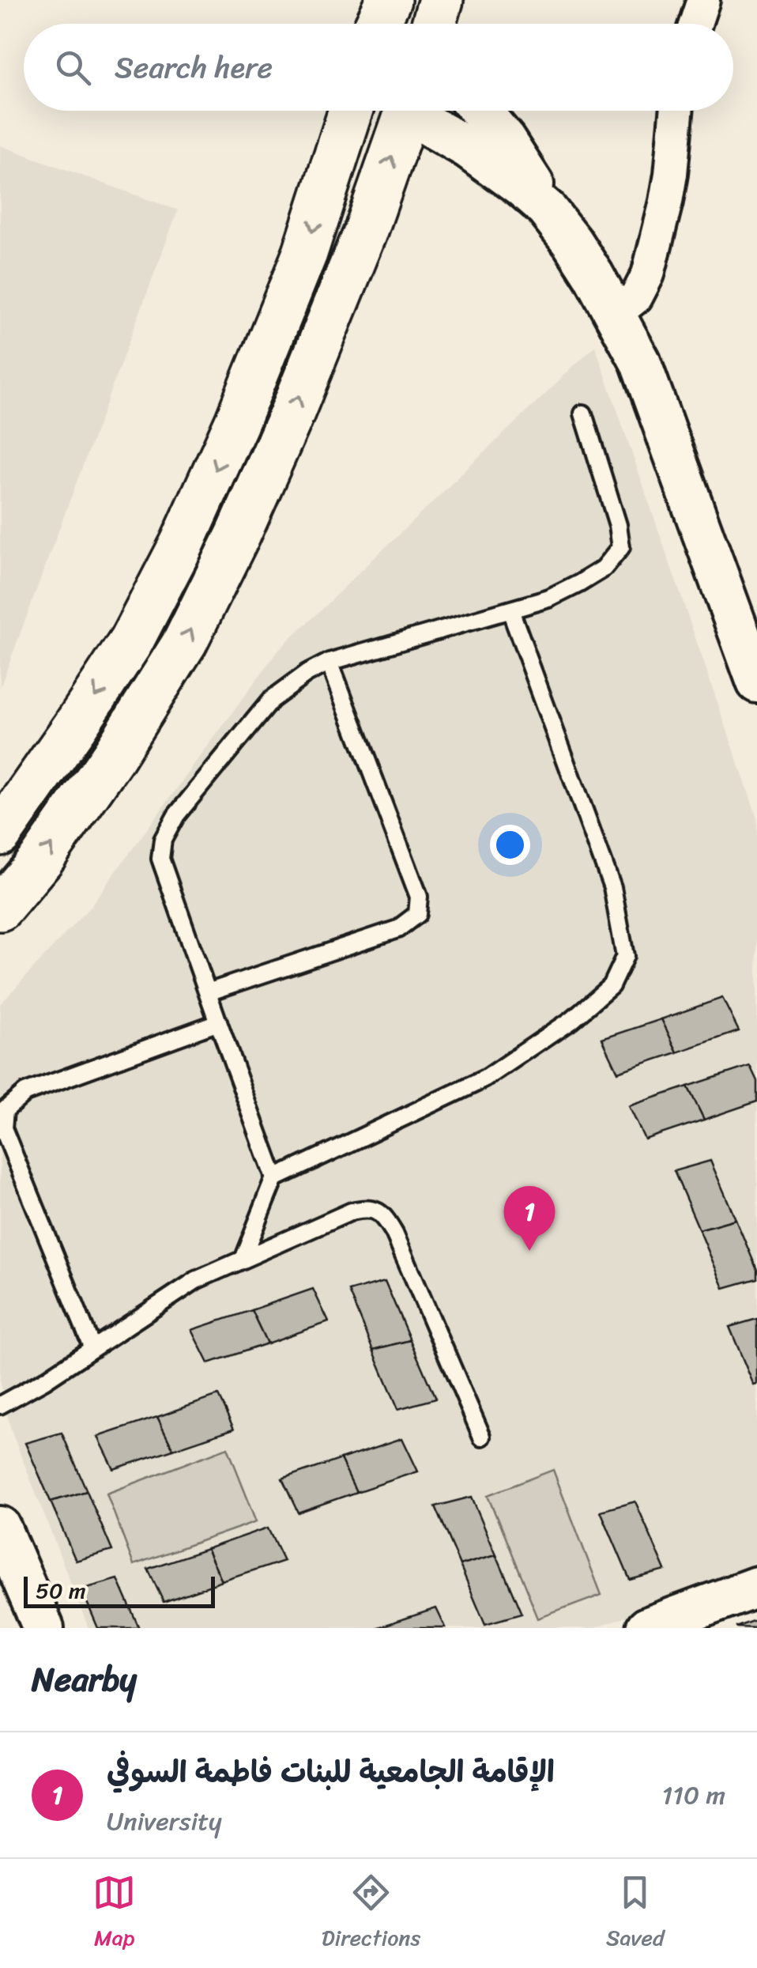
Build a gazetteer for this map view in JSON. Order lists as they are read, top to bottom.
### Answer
{
  "scale_bar": "50 m",
  "page": {
    "search": "Search here",
    "pins": "1",
    "scale": "50 m",
    "heading": "Nearby",
    "list": [
      {
        "mark": "1",
        "name": "الإقامة الجامعية للبنات فاطمة السوفي",
        "note": "University",
        "value": "110 m"
      }
    ],
    "nav": ["Map", "Directions", "Saved"]
  }
}
